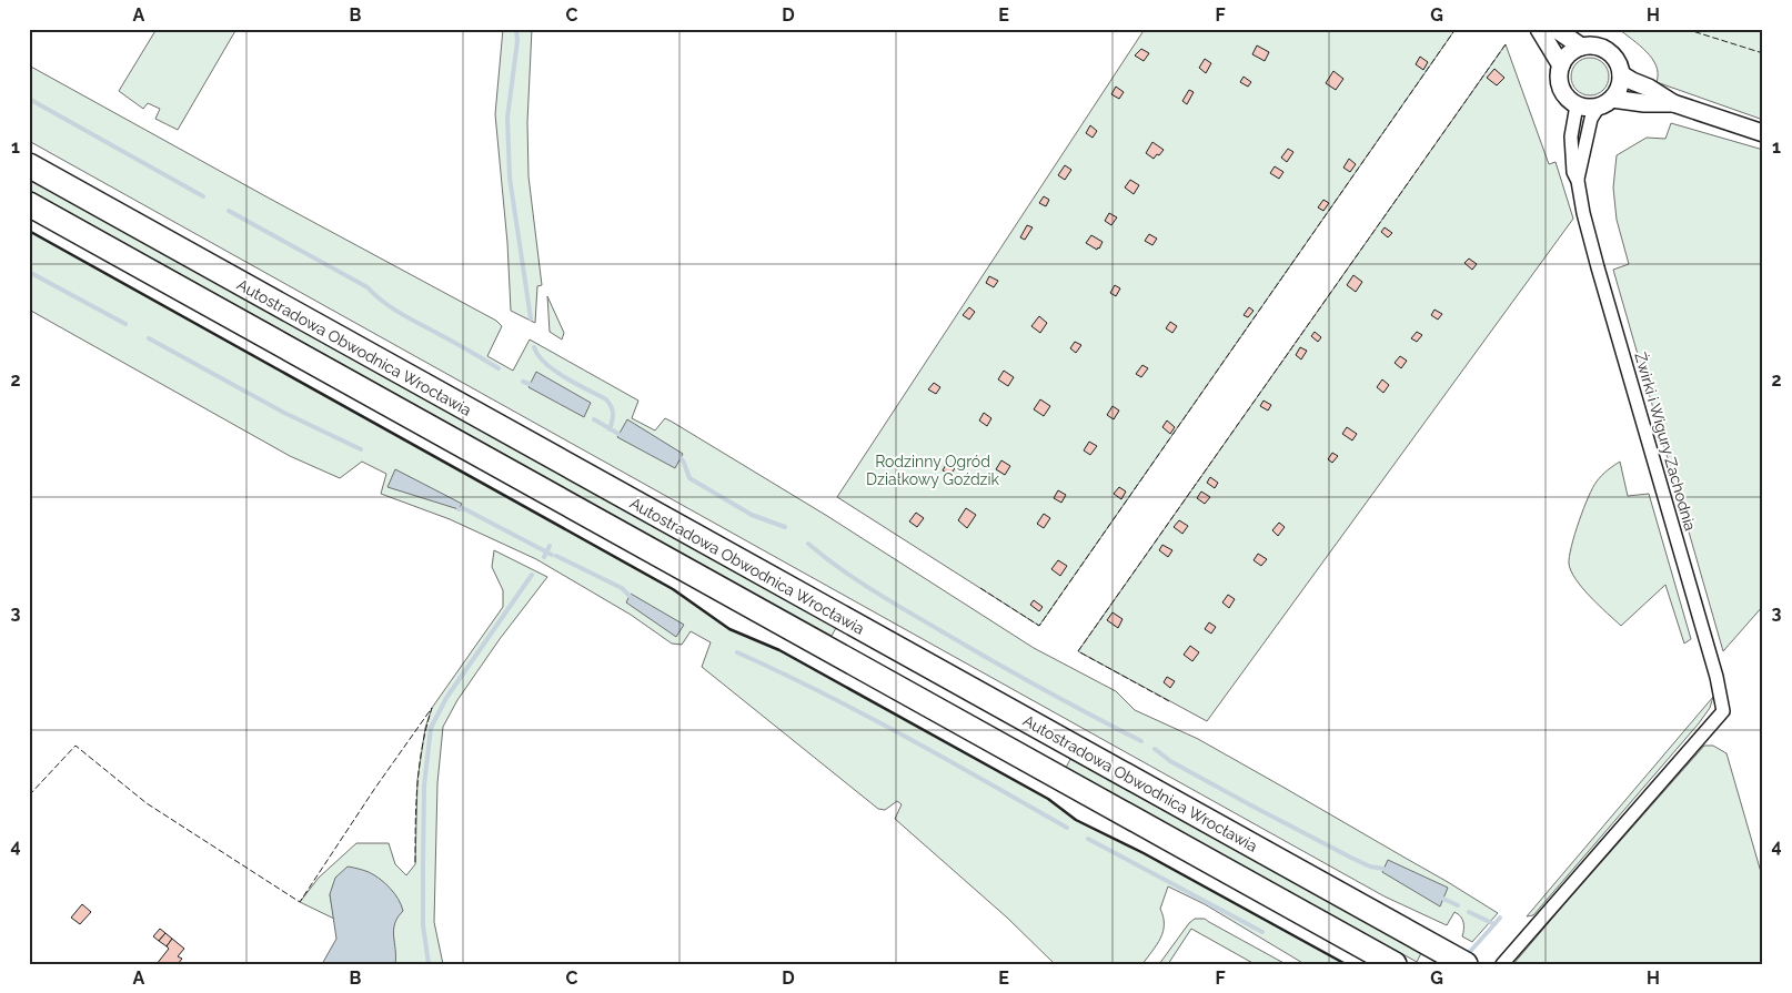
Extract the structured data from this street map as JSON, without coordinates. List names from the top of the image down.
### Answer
{
  "streets": {
    "highway": ["Autostradowa Obwodnica Wrocławia"],
    "street": ["Żwirki i Wigury Zachodnia"]
  },
  "parks": ["Rodzinny Ogród Działkowy Goździk"],
  "grid": {
    "columns": [
      "A",
      "B",
      "C",
      "D",
      "E",
      "F",
      "G",
      "H"
    ],
    "rows": [
      "1",
      "2",
      "3",
      "4"
    ]
  }
}
